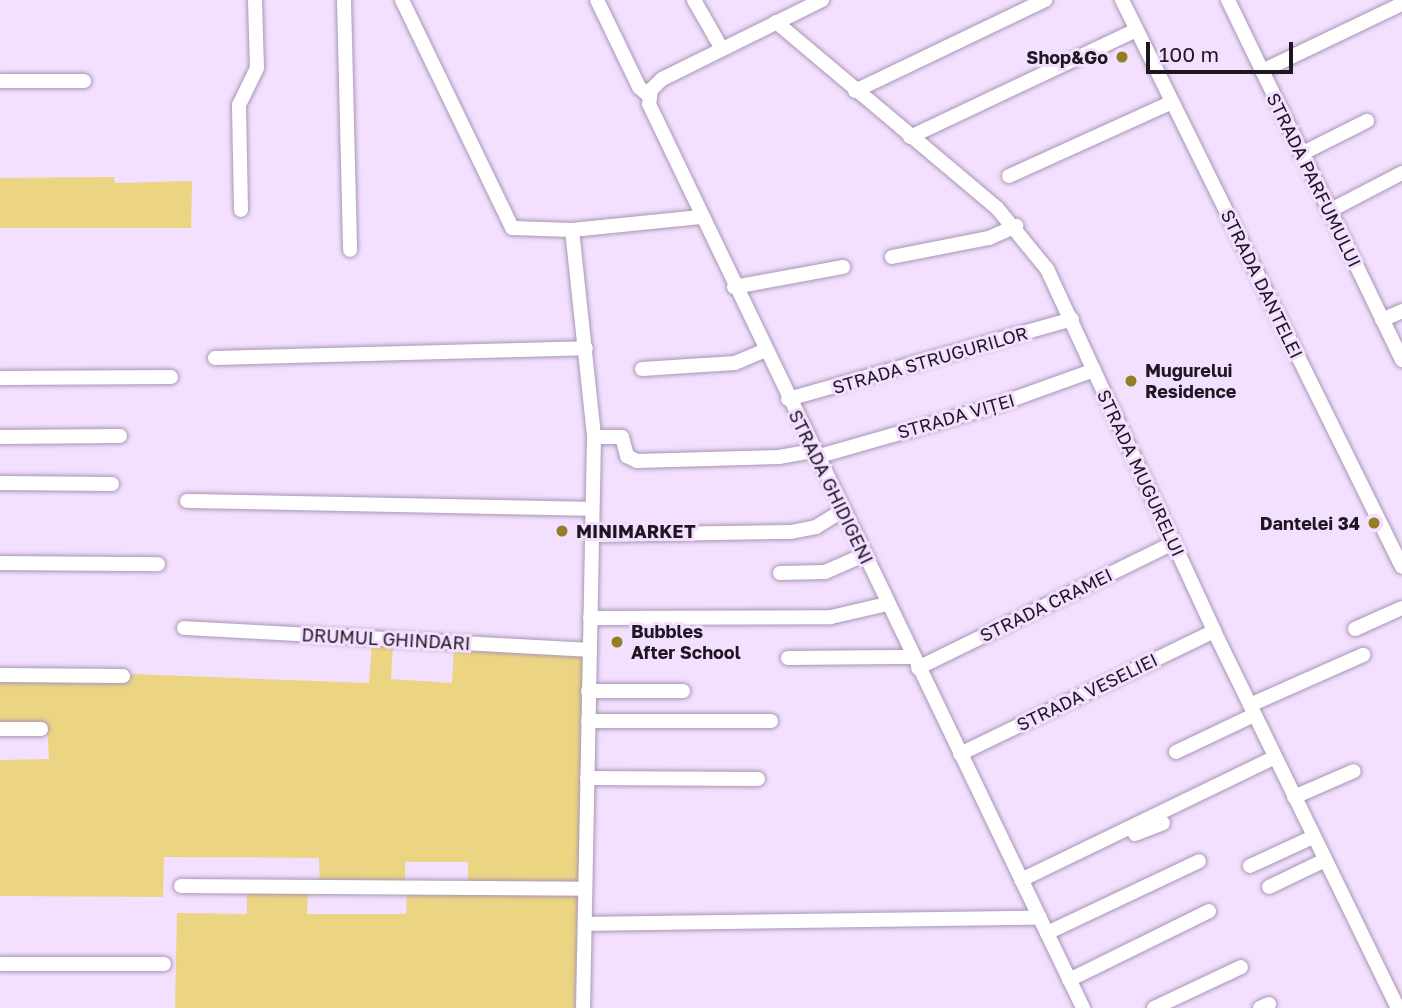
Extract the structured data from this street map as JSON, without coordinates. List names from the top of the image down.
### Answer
{
  "streets": {
    "street": [
      "STRADA PARFUMULUI",
      "STRADA DANTELEI",
      "STRADA STRUGURILOR",
      "STRADA VIȚEI",
      "STRADA MUGURELUI",
      "STRADA GHIDIGENI",
      "STRADA CRAMEI",
      "DRUMUL GHINDARI",
      "STRADA VESELIEI"
    ]
  },
  "crossings": [
    ["STRADA STRUGURILOR", "STRADA MUGURELUI"],
    ["STRADA STRUGURILOR", "STRADA GHIDIGENI"],
    ["STRADA VIȚEI", "STRADA MUGURELUI"],
    ["STRADA VIȚEI", "STRADA GHIDIGENI"],
    ["STRADA MUGURELUI", "STRADA CRAMEI"],
    ["STRADA MUGURELUI", "STRADA VESELIEI"],
    ["STRADA GHIDIGENI", "STRADA CRAMEI"],
    ["STRADA GHIDIGENI", "STRADA VESELIEI"]
  ],
  "places": [
    "Shop&Go",
    "Mugurelui Residence",
    "Dantelei 34",
    "MINIMARKET",
    "Bubbles After School"
  ],
  "scale_bar": "100 m"
}
